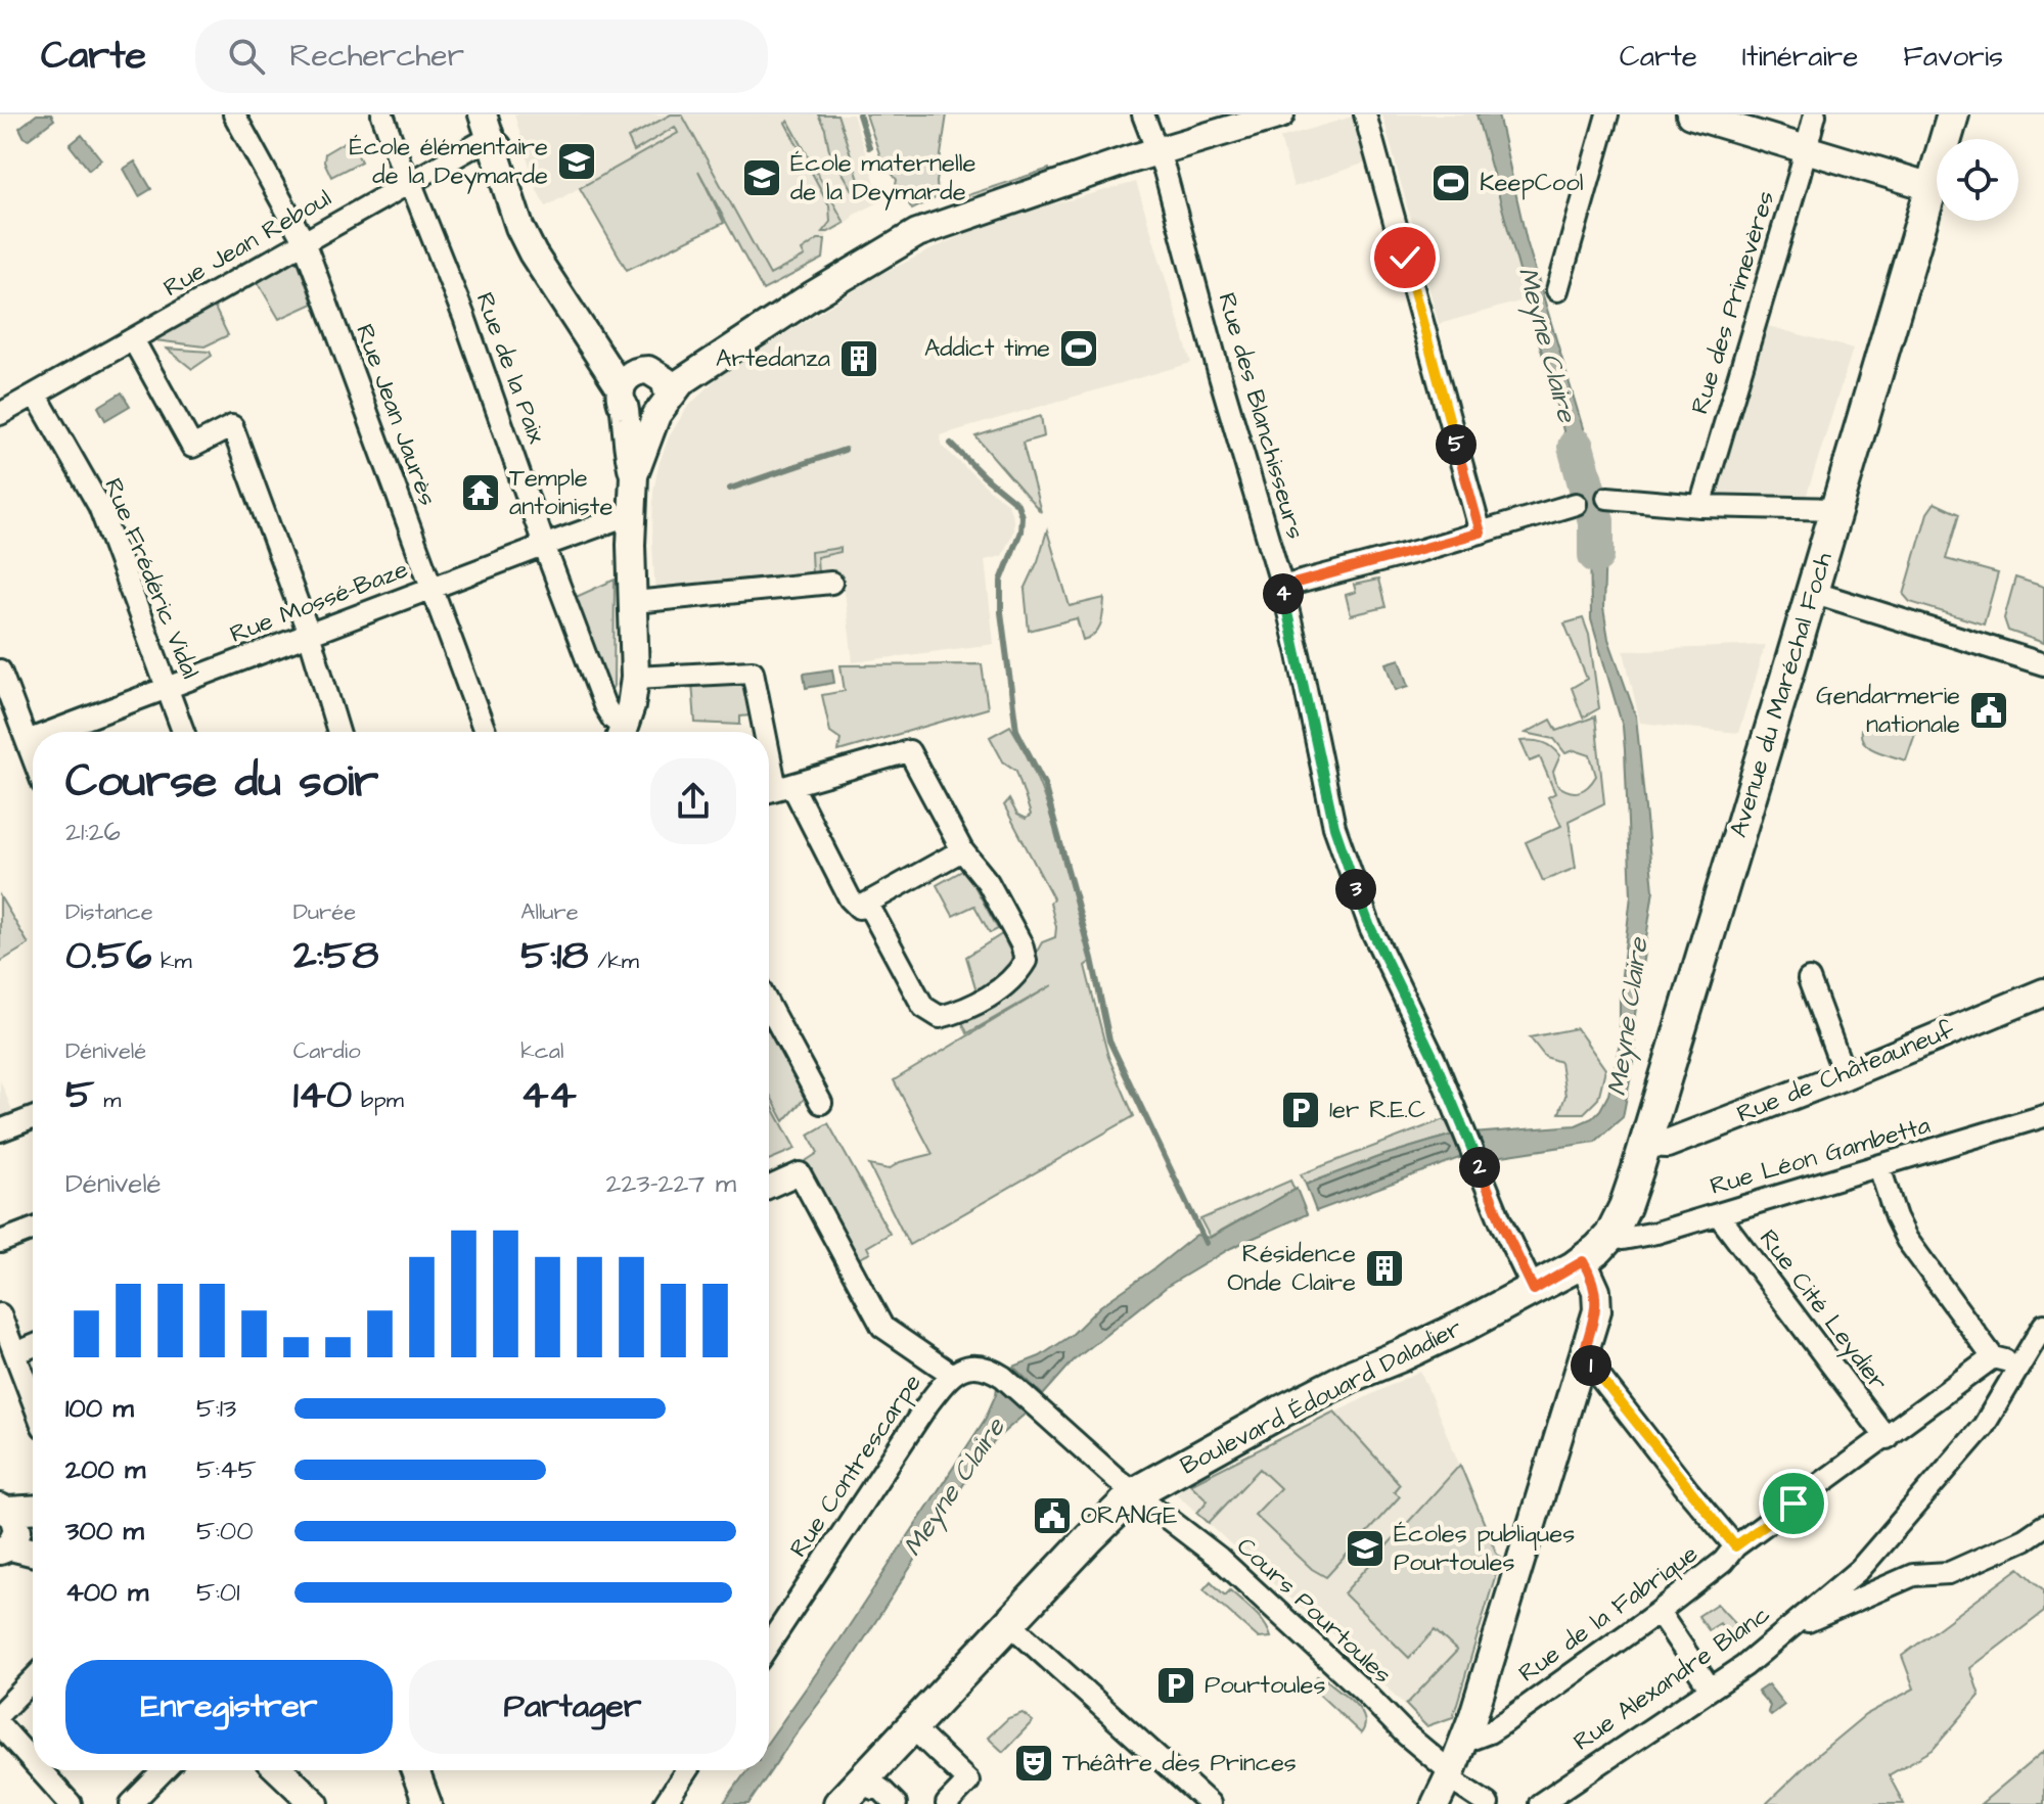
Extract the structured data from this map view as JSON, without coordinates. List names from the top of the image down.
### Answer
{
  "streets": {
    "main road": ["Avenue du Maréchal Foch", "Boulevard Édouard Daladier"],
    "street": [
      "Rue Jean Reboul",
      "Rue des Primevères",
      "Rue de la Paix",
      "Rue Jean Jaurès",
      "Rue des Blanchisseurs",
      "Rue Frédéric Vidal",
      "Rue Mossé-Baze",
      "Rue de Châteauneuf",
      "Rue Léon Gambetta",
      "Rue Cité Leydier",
      "Rue Contrescarpe",
      "Cours Pourtoules",
      "Rue de la Fabrique",
      "Rue Alexandre Blanc"
    ]
  },
  "crossings": [
    ["Rue Jean Reboul", "Rue de la Paix"],
    ["Rue Jean Reboul", "Rue Jean Jaurès"],
    ["Rue Jean Reboul", "Rue Frédéric Vidal"],
    ["Rue de la Paix", "Rue Mossé-Baze"],
    ["Rue Jean Jaurès", "Rue Mossé-Baze"],
    ["Rue des Blanchisseurs", "Boulevard Édouard Daladier"],
    ["Rue Frédéric Vidal", "Rue Mossé-Baze"],
    ["Avenue du Maréchal Foch", "Rue de Châteauneuf"],
    ["Avenue du Maréchal Foch", "Rue Léon Gambetta"],
    ["Avenue du Maréchal Foch", "Boulevard Édouard Daladier"],
    ["Rue Léon Gambetta", "Rue Cité Leydier"],
    ["Boulevard Édouard Daladier", "Rue Contrescarpe"],
    ["Boulevard Édouard Daladier", "Cours Pourtoules"],
    ["Rue Contrescarpe", "Cours Pourtoules"]
  ],
  "water": ["Meyne Claire"],
  "places": {
    "school or university": ["École élémentaire de la Deymarde", "École maternelle de la Deymarde", "Écoles publiques Pourtoules"],
    "sports": ["KeepCool", "Addict time"],
    "building": ["Artedanza", "Résidence Onde Claire"],
    "temple": ["Temple antoiniste"],
    "public building": ["Gendarmerie nationale", "ORANGE"],
    "parking": ["1er R.E.C", "Pourtoules"],
    "theatre": ["Théâtre des Princes"]
  },
  "page": {
    "header": "Carte",
    "search": "Rechercher",
    "nav": ["Carte", "Itinéraire", "Favoris"],
    "pins": [
      "5",
      "4",
      "3",
      "2",
      "1"
    ],
    "heading": ["Course du soir", "21:26"],
    "stats": [
      ["Distance", "0.56 km"],
      ["Durée", "2:58"],
      ["Allure", "5:18 /km"],
      ["Dénivelé", "5 m"],
      ["Cardio", "140 bpm"],
      ["kcal", "44"]
    ],
    "chart": ["Dénivelé", "223–227 m"],
    "list": [
      {
        "name": "100 m",
        "note": "5:13"
      },
      {
        "name": "200 m",
        "note": "5:45"
      },
      {
        "name": "300 m",
        "note": "5:00"
      },
      {
        "name": "400 m",
        "note": "5:01"
      }
    ],
    "buttons": ["Enregistrer", "Partager"]
  }
}
